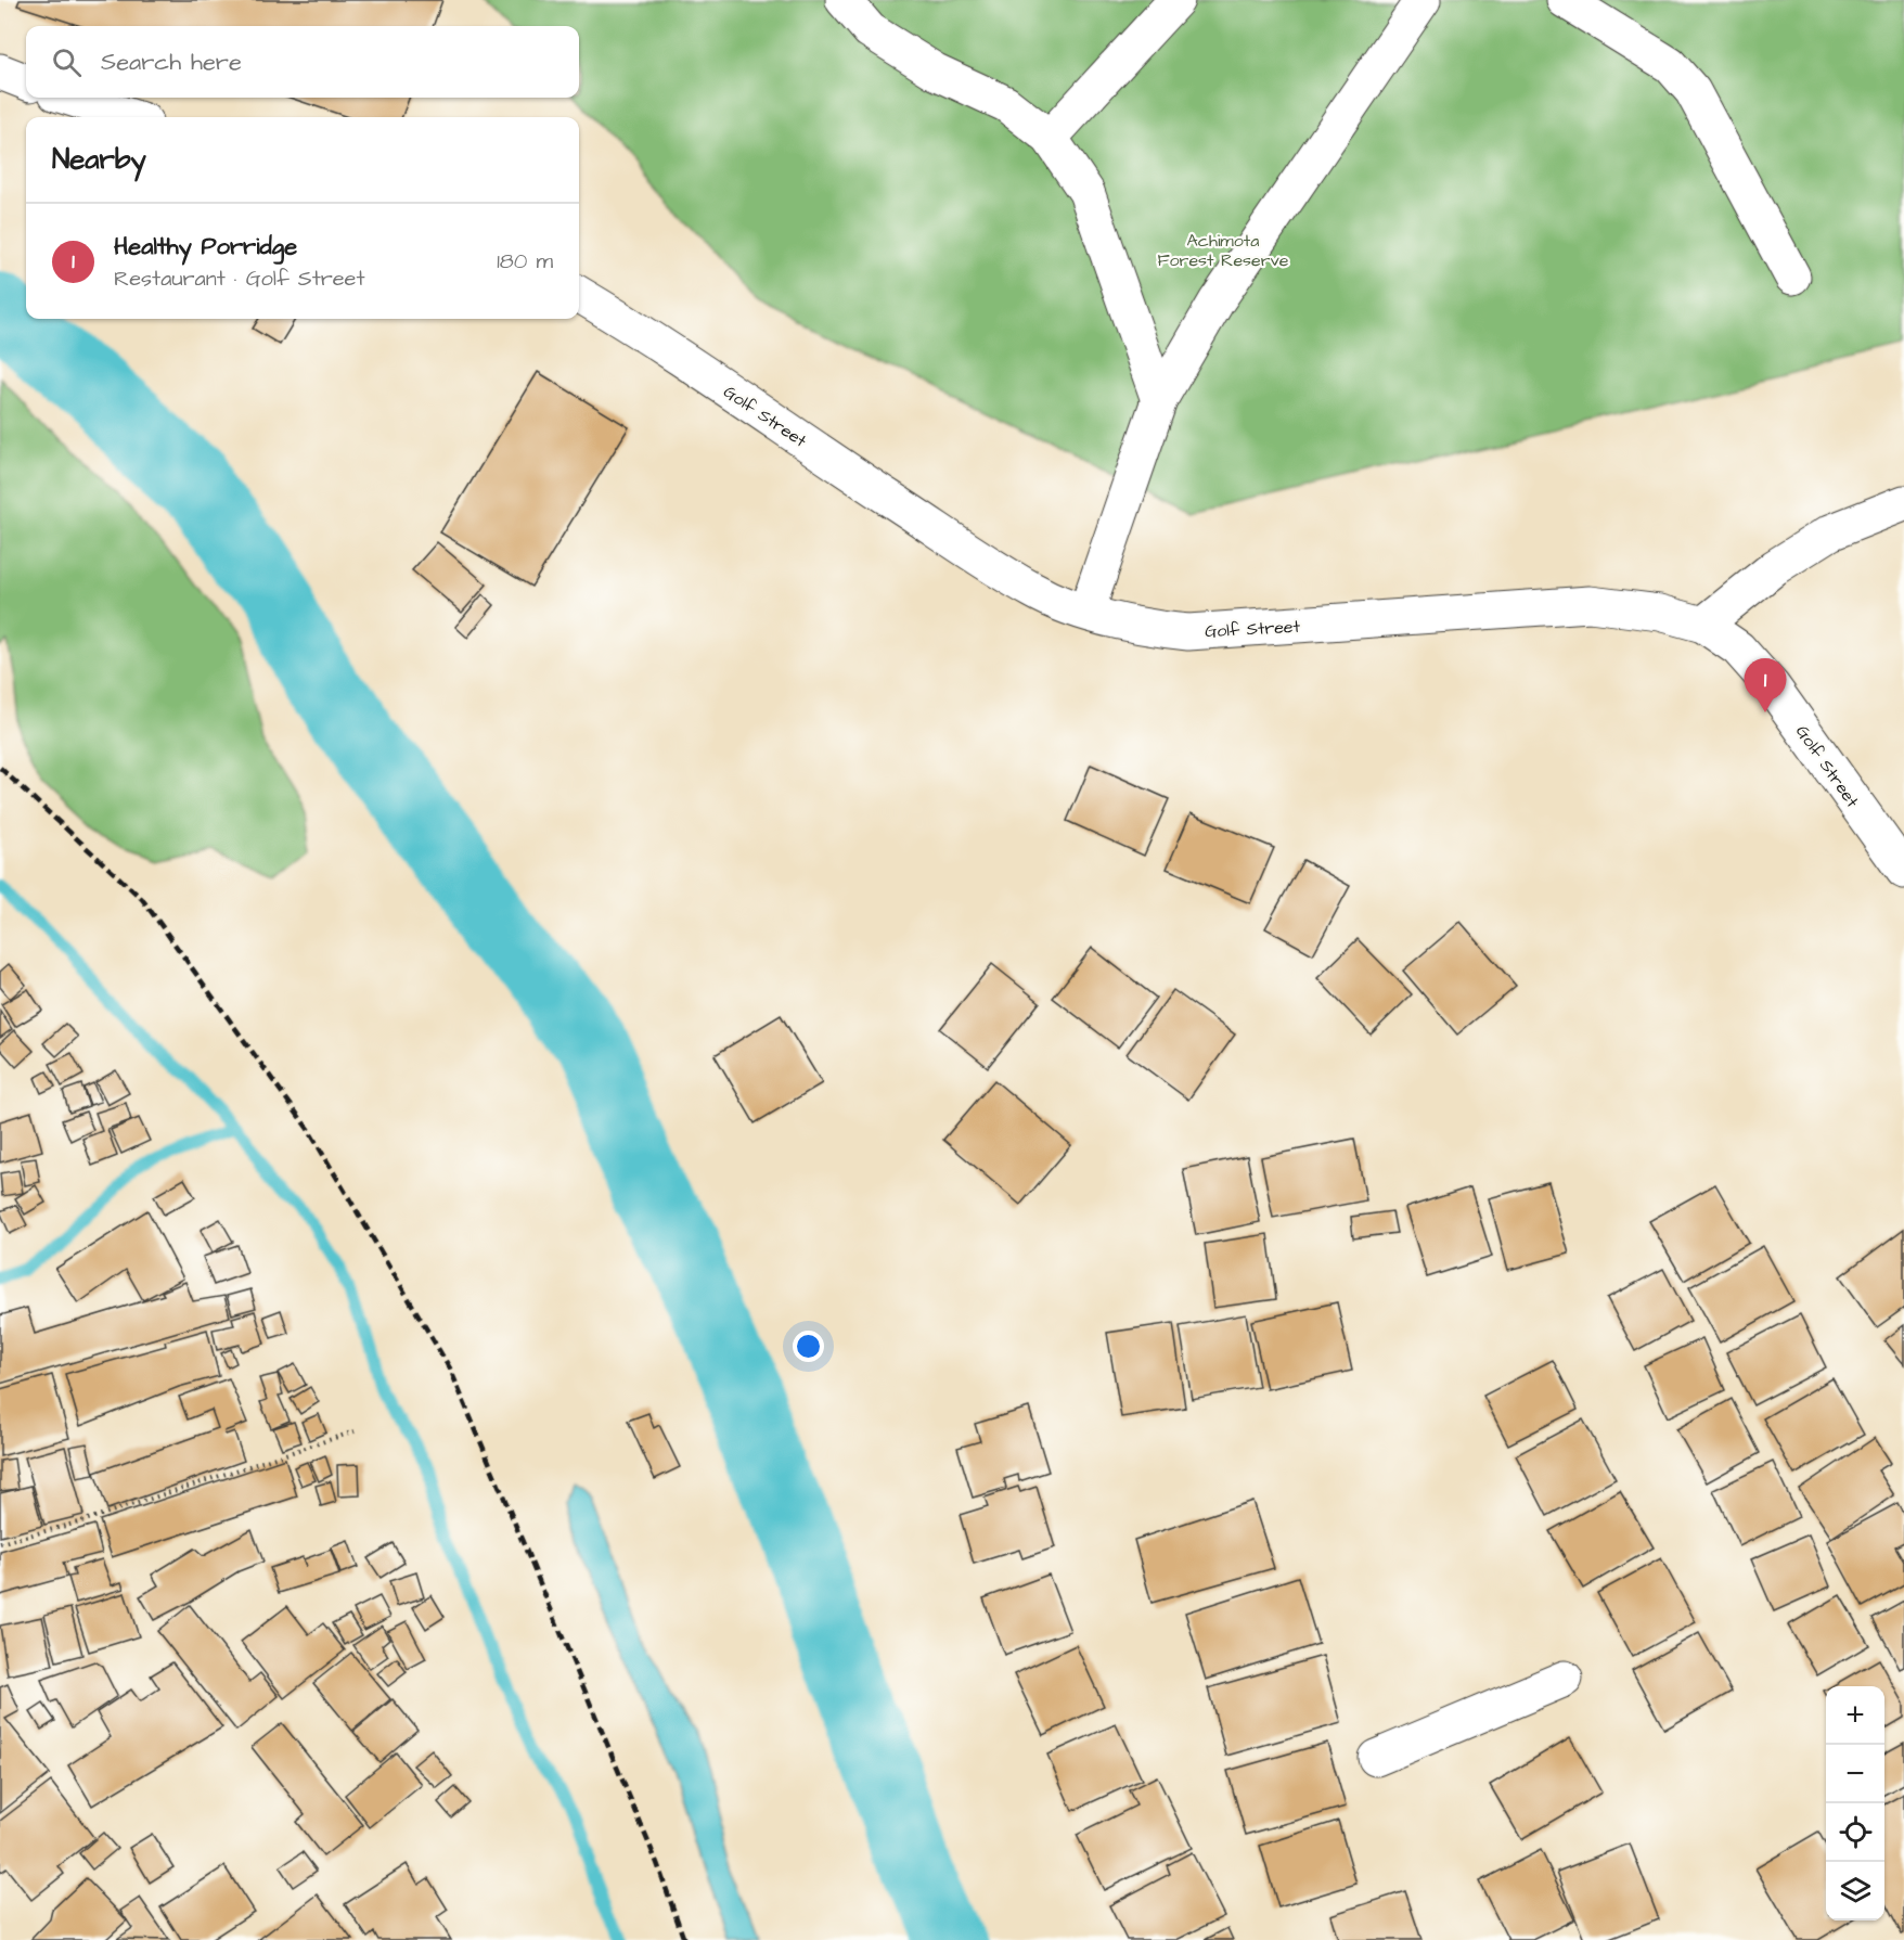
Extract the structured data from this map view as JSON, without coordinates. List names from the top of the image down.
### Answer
{
  "streets": {
    "street": ["Golf Street"]
  },
  "parks": ["Achimota Forest Reserve"],
  "page": {
    "search": "Search here",
    "heading": "Nearby",
    "list": [
      {
        "mark": "1",
        "name": "Healthy Porridge",
        "note": "Restaurant · Golf Street",
        "value": "180 m"
      }
    ],
    "pins": "1",
    "map_buttons": ["+", "−"]
  }
}
